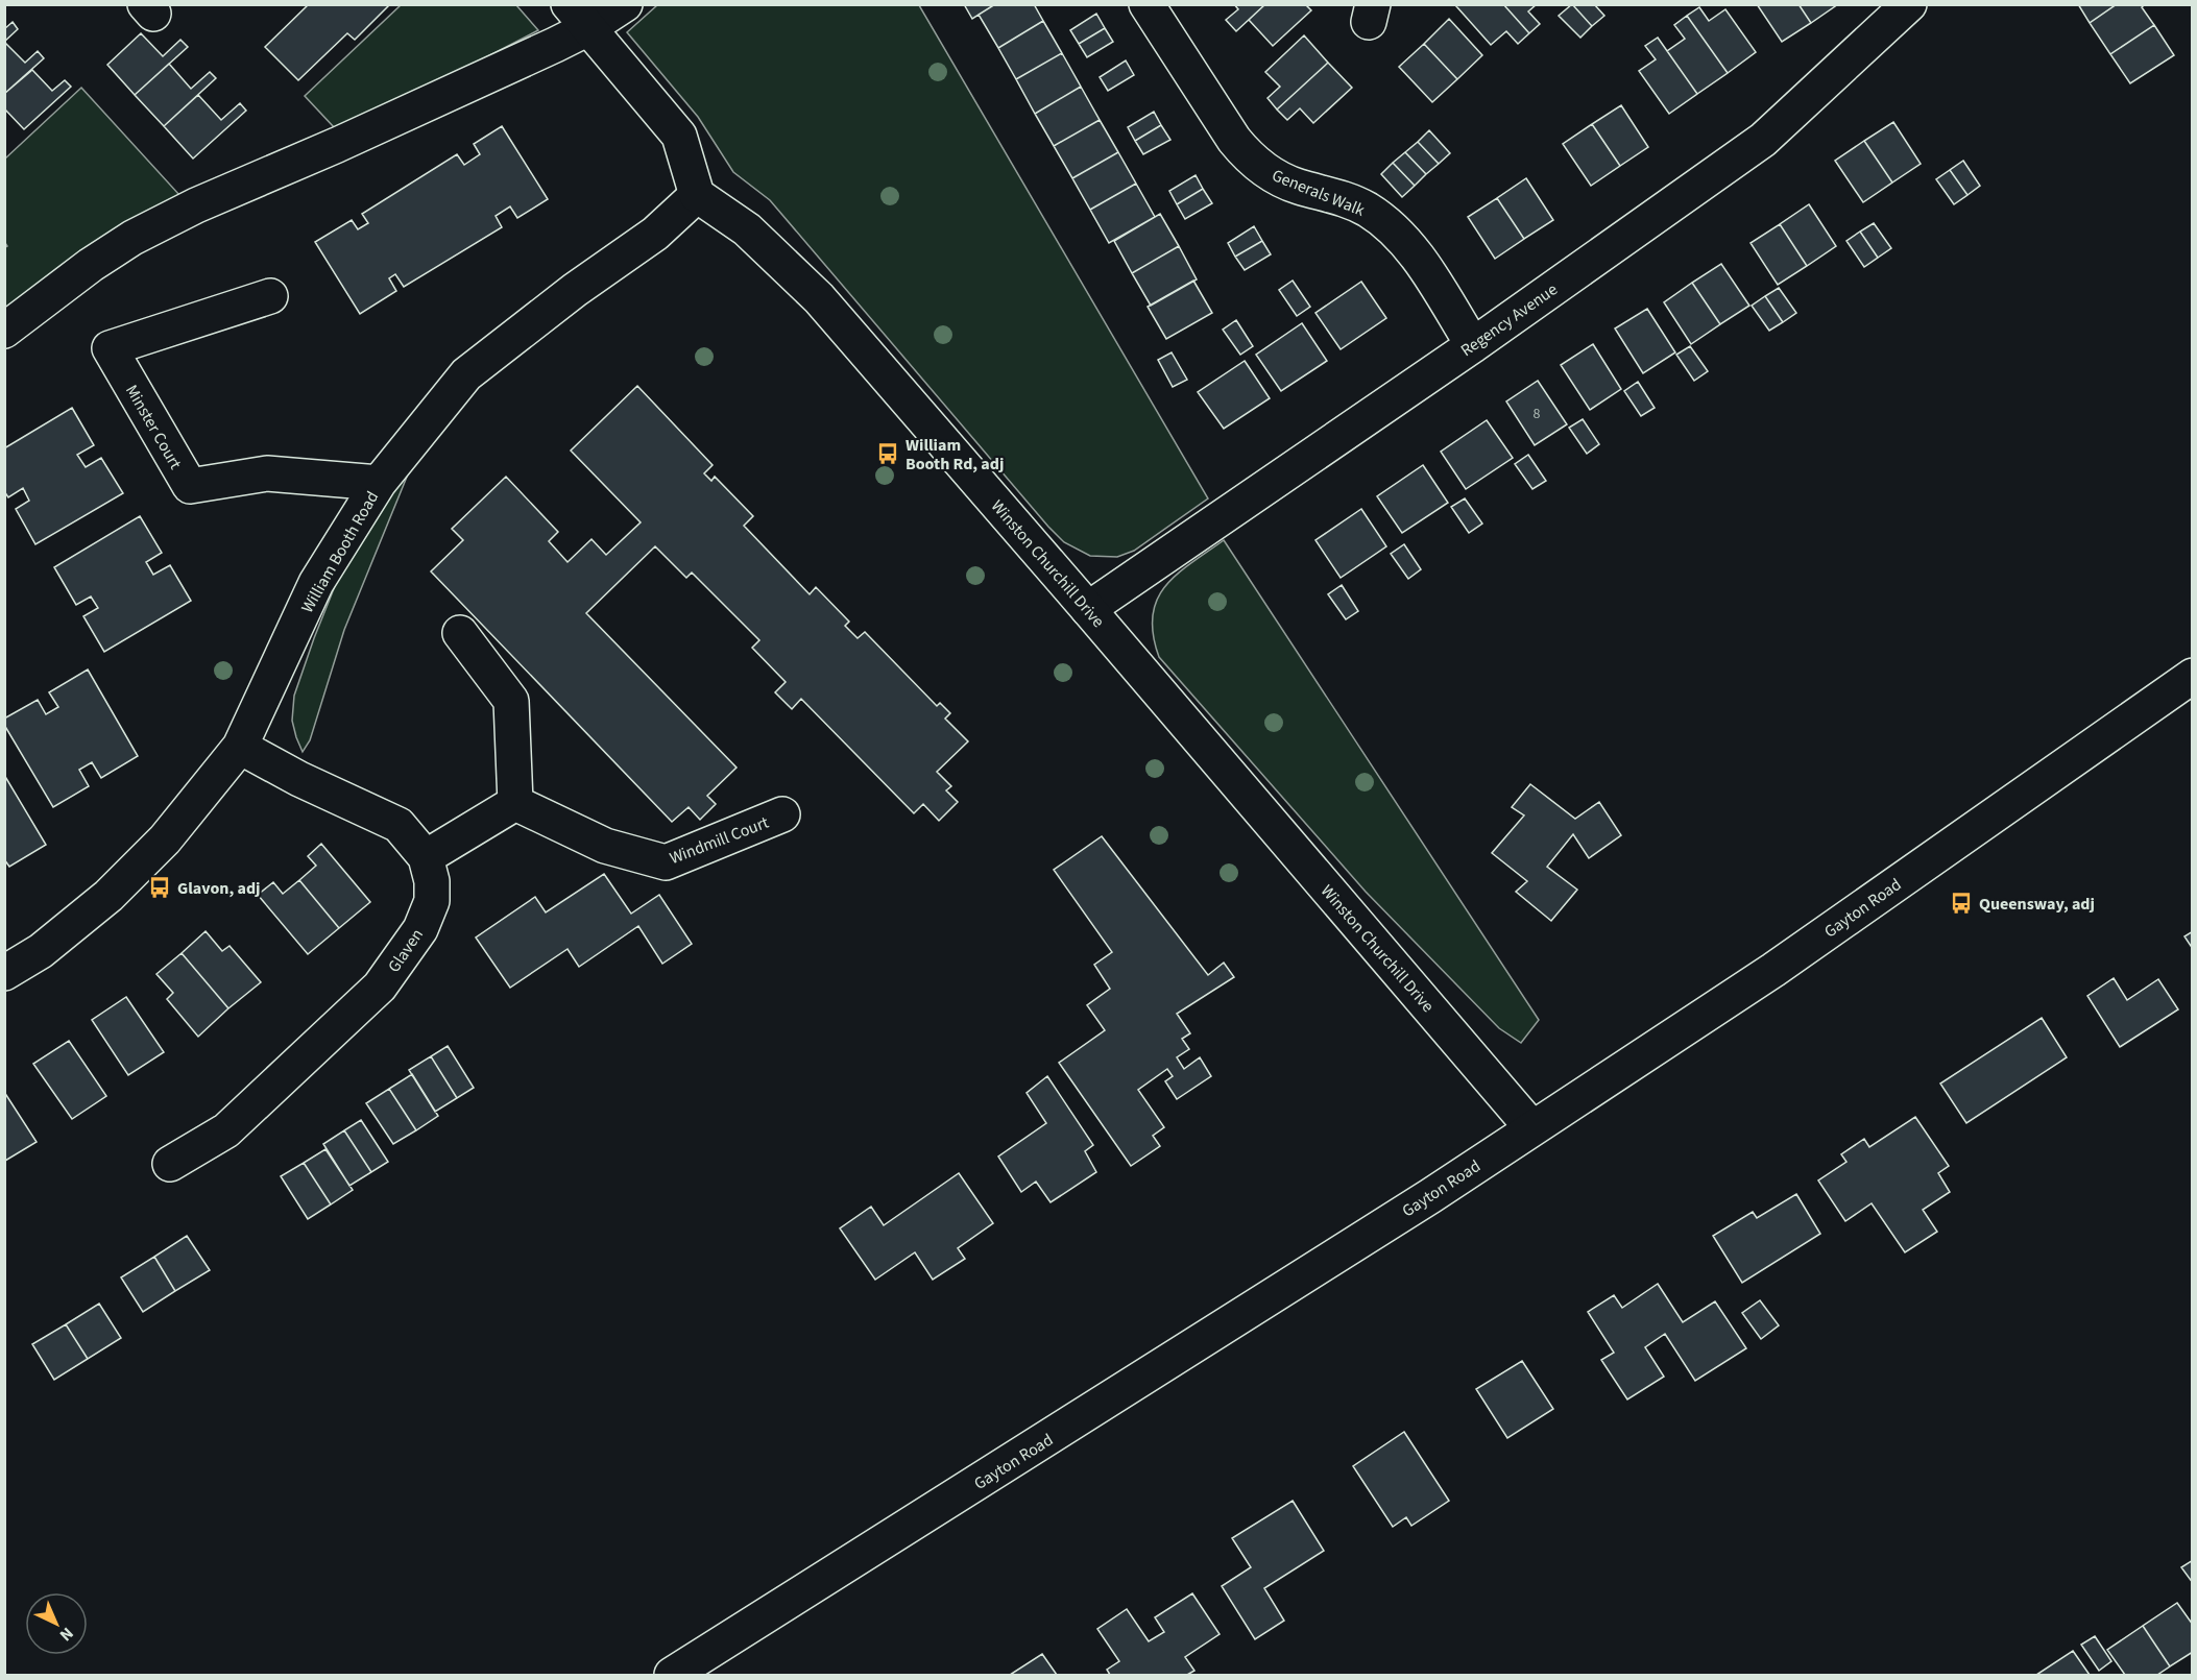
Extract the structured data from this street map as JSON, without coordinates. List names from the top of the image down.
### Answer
{
  "streets": {
    "street": [
      "Generals Walk",
      "Regency Avenue",
      "Minster Court",
      "William Booth Road",
      "Winston Churchill Drive",
      "Windmill Court",
      "Gayton Road",
      "Glaven"
    ]
  },
  "crossings": [
    ["Generals Walk", "Regency Avenue"],
    ["Regency Avenue", "Winston Churchill Drive"],
    ["Minster Court", "William Booth Road"],
    ["William Booth Road", "Winston Churchill Drive"],
    ["William Booth Road", "Glaven"],
    ["Winston Churchill Drive", "Gayton Road"]
  ],
  "places": {
    "bus stop": ["William Booth Rd, adj", "Glavon, adj", "Queensway, adj"]
  },
  "house_numbers": ["8"],
  "north": "bottom right"
}
